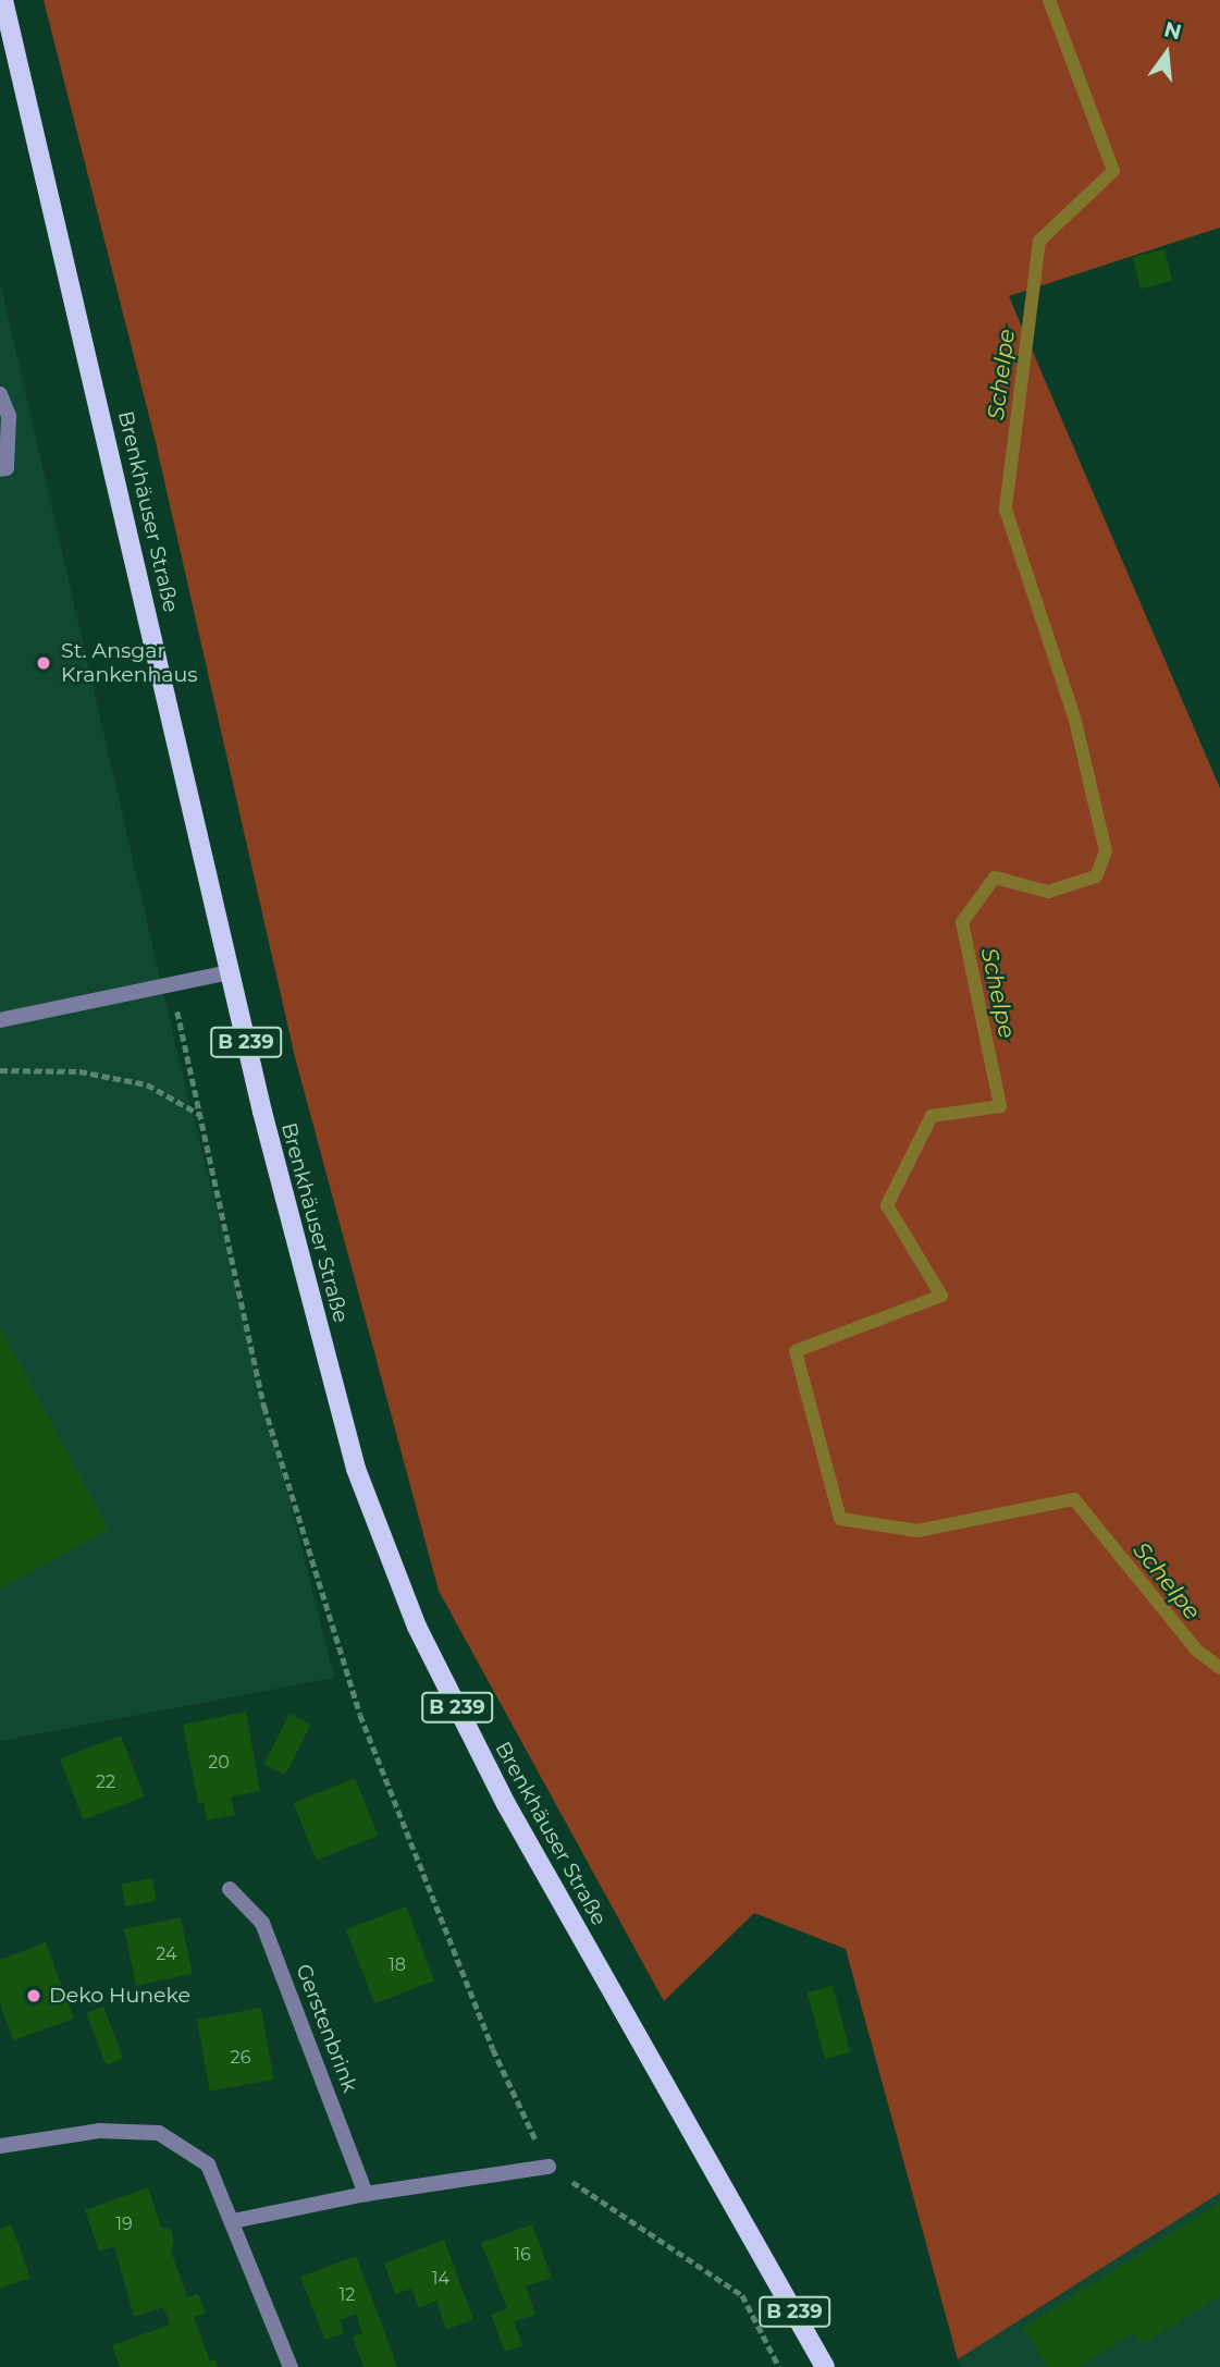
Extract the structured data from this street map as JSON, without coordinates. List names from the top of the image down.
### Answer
{
  "streets": {
    "main road": ["Brenkhäuser Straße", "B 239"],
    "street": ["Gerstenbrink"]
  },
  "water": ["Schelpe"],
  "places": ["St. Ansgar Krankenhaus", "Deko Huneke"],
  "house_numbers": [
    "20",
    "22",
    "24",
    "18",
    "26",
    "19",
    "16",
    "14",
    "12"
  ],
  "north": "top"
}
